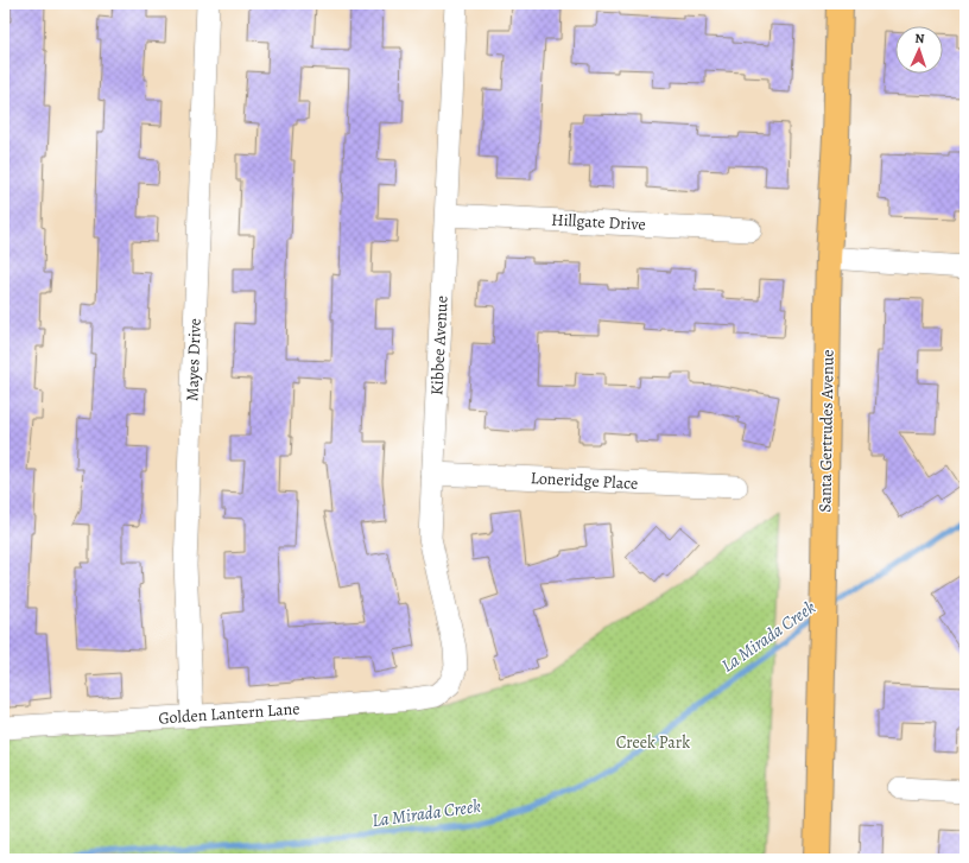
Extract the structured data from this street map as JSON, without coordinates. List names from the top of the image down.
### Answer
{
  "streets": {
    "main road": ["Santa Gertrudes Avenue"],
    "street": [
      "Hillgate Drive",
      "Kibbee Avenue",
      "Mayes Drive",
      "Loneridge Place",
      "Golden Lantern Lane"
    ]
  },
  "crossings": [
    ["Hillgate Drive", "Kibbee Avenue"],
    ["Kibbee Avenue", "Loneridge Place"],
    ["Kibbee Avenue", "Golden Lantern Lane"],
    ["Mayes Drive", "Golden Lantern Lane"]
  ],
  "water": ["La Mirada Creek"],
  "parks": ["Creek Park"],
  "north": "top"
}
